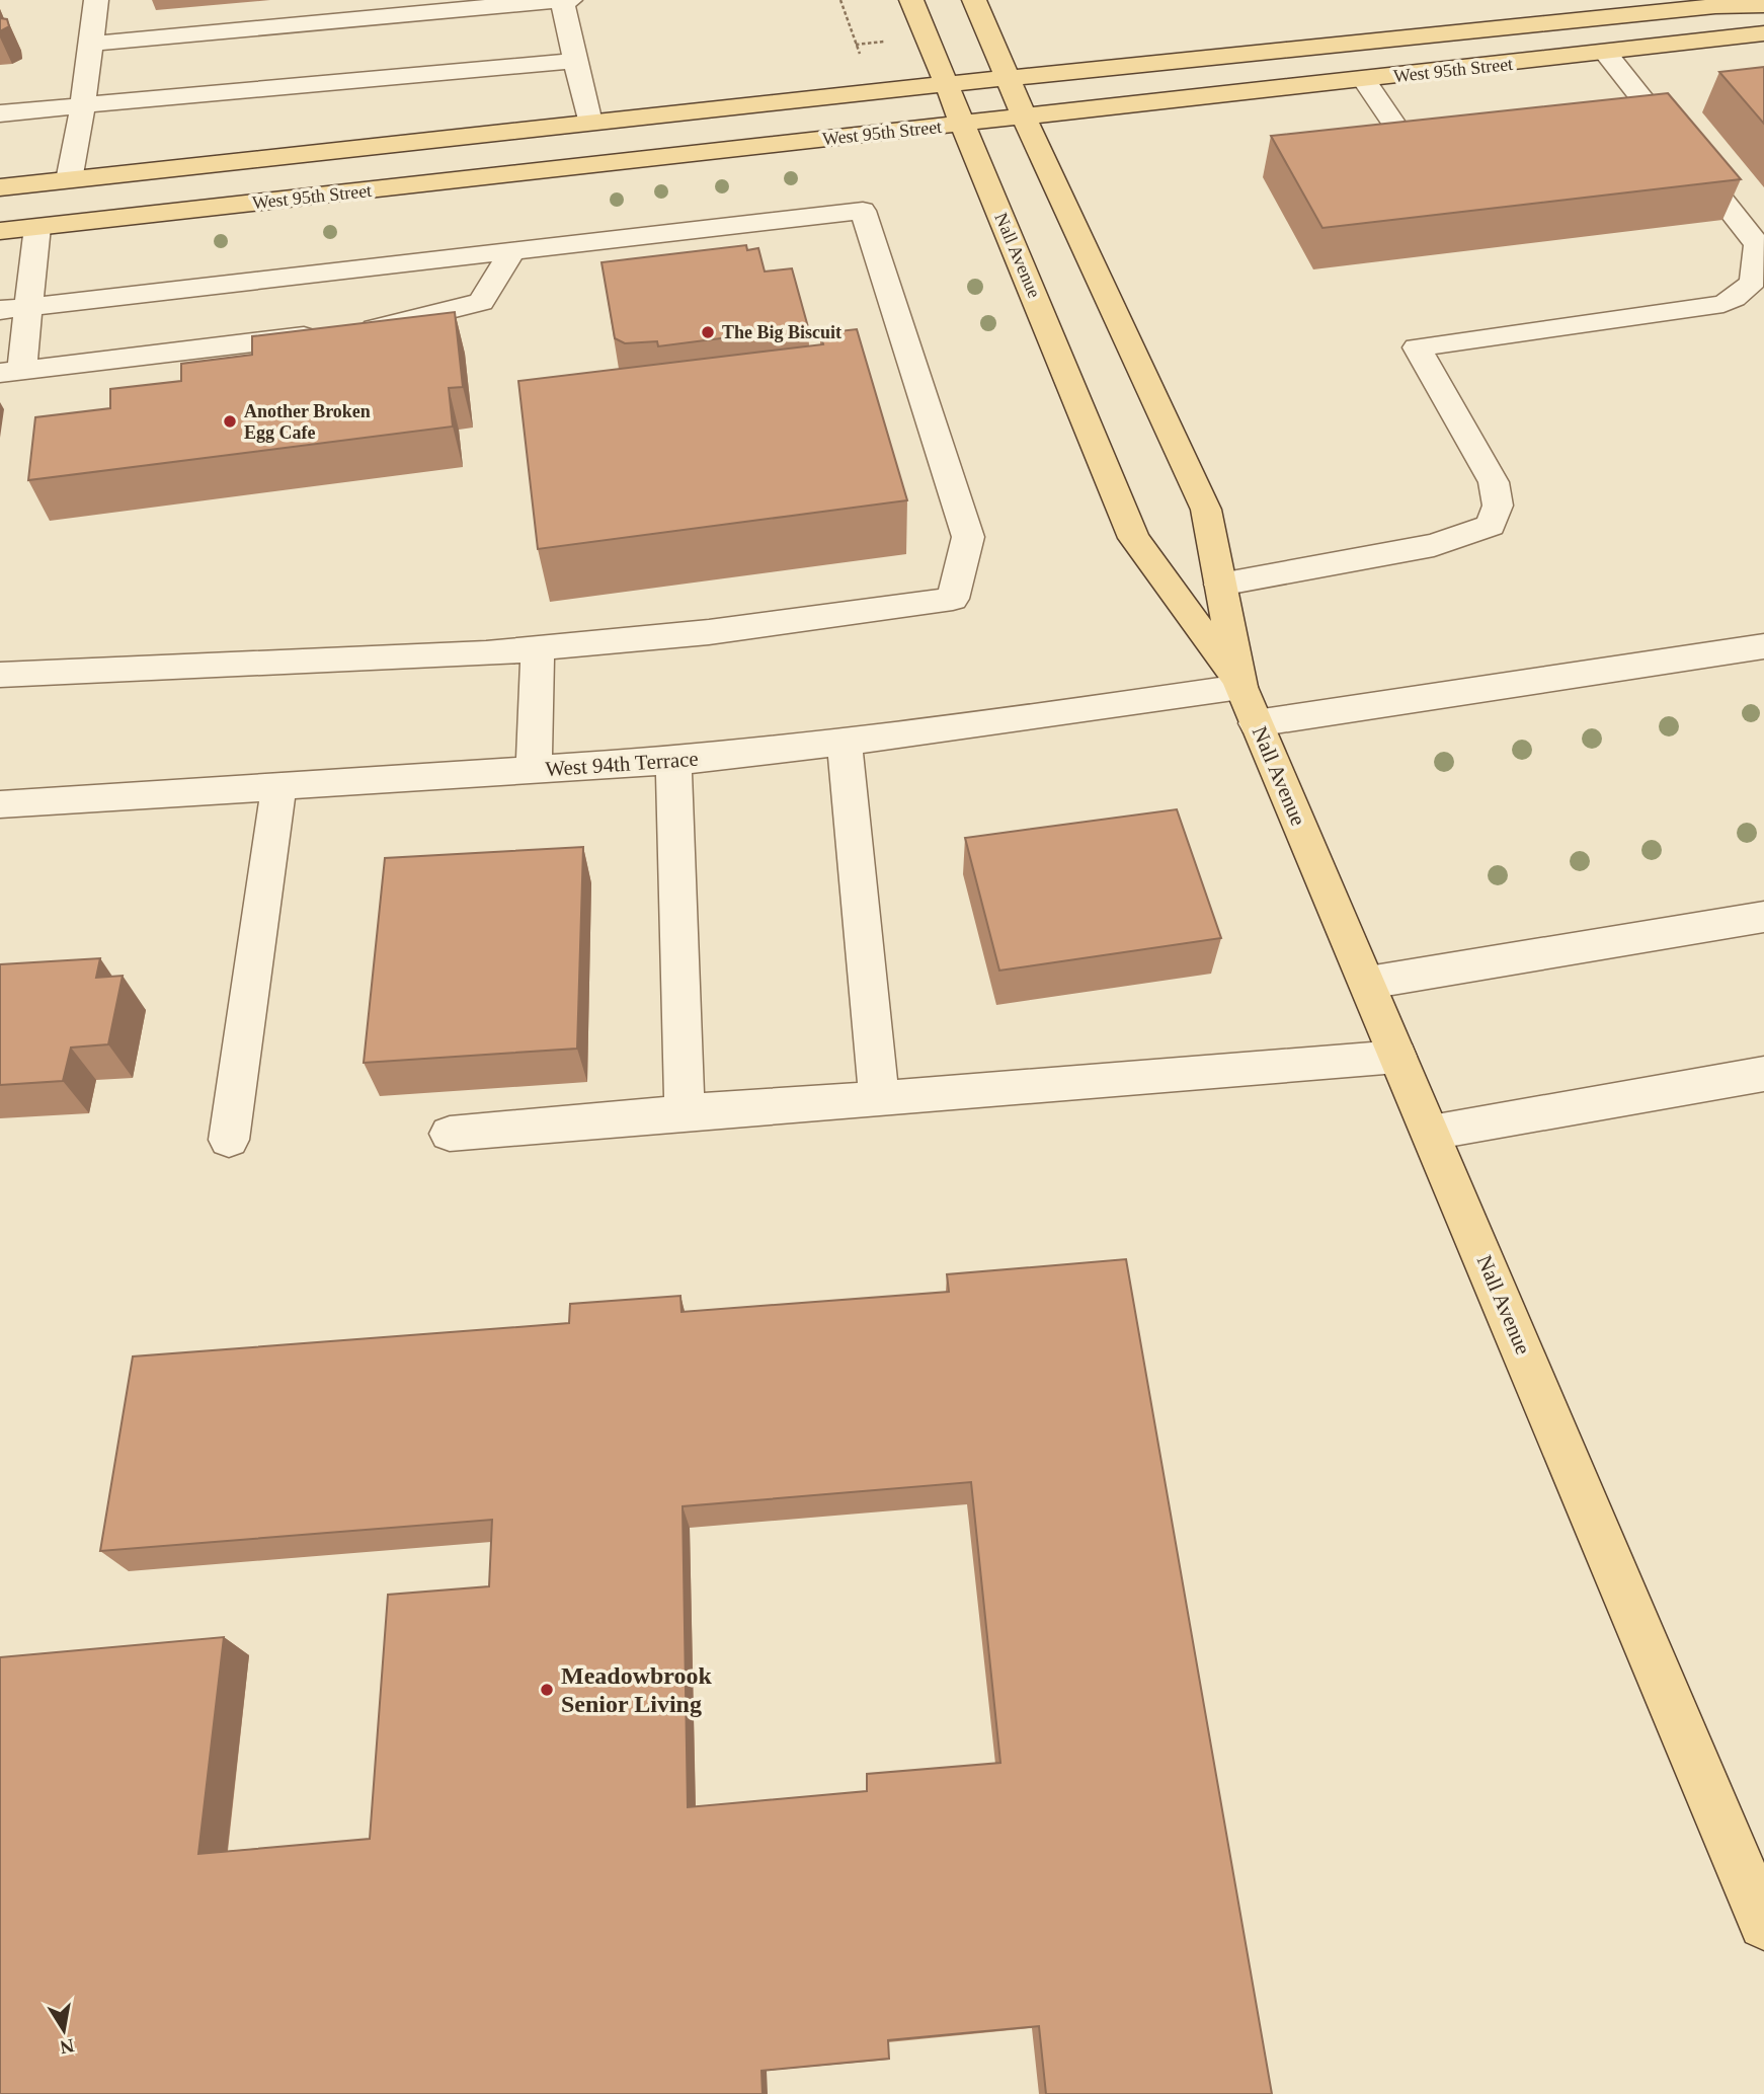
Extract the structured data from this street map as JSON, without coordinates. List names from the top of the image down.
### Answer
{
  "streets": {
    "main road": ["West 95th Street", "Nall Avenue"],
    "street": ["West 94th Terrace"]
  },
  "crossings": [
    ["West 95th Street", "Nall Avenue"],
    ["Nall Avenue", "West 94th Terrace"]
  ],
  "places": ["The Big Biscuit", "Another Broken Egg Cafe", "Meadowbrook Senior Living"],
  "north": "bottom"
}
